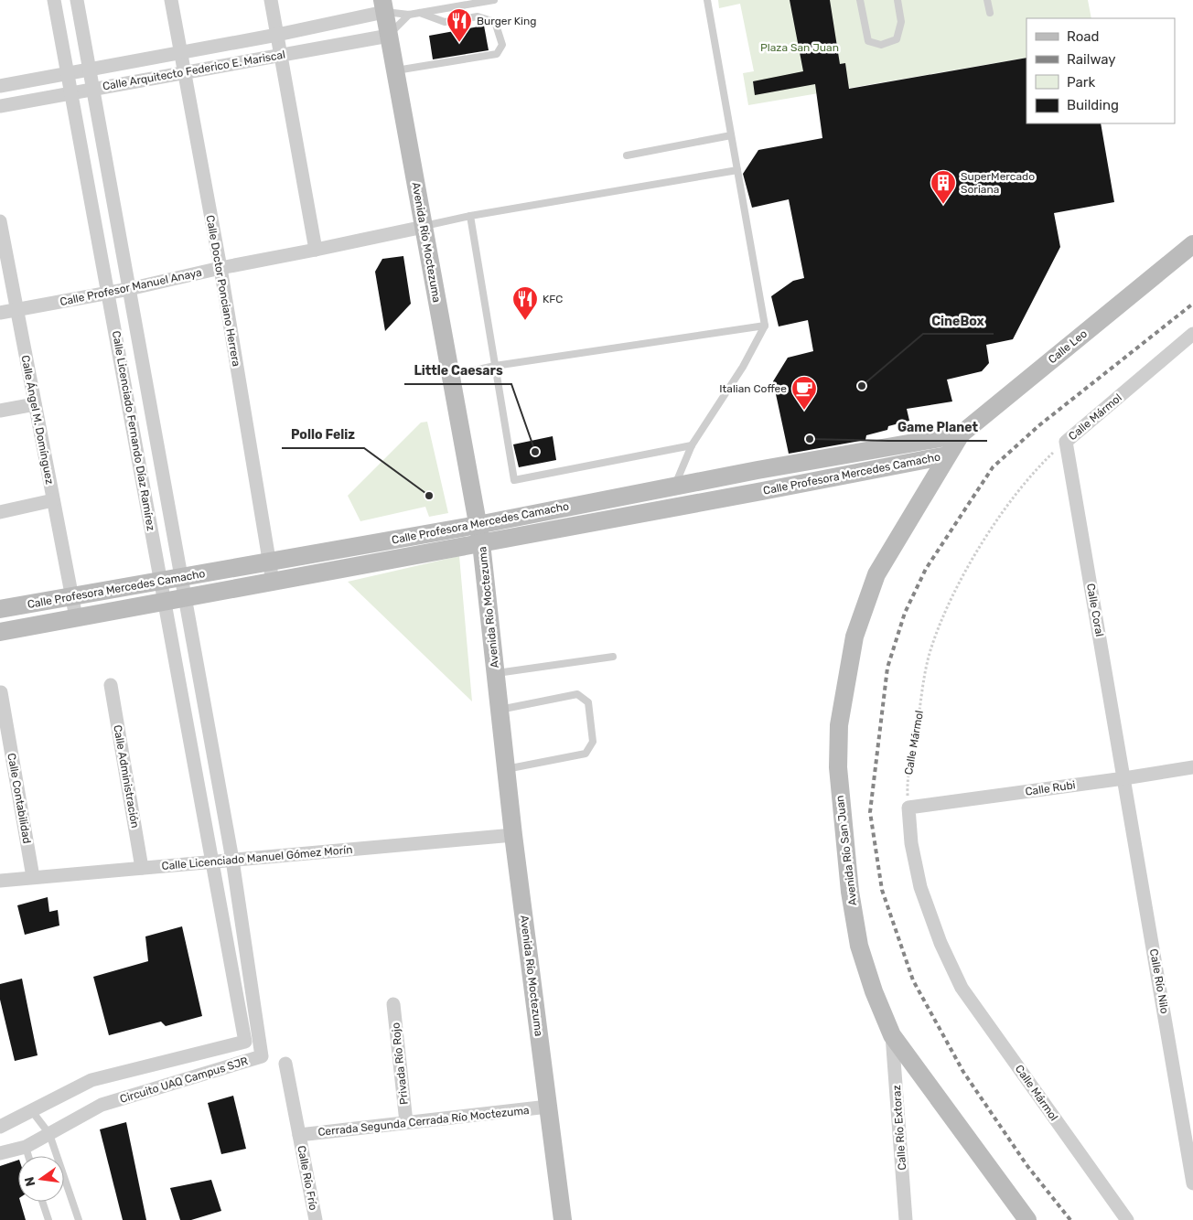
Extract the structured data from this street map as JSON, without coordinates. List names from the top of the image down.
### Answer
{
  "streets": {
    "street": [
      "Calle Arquitecto Federico E. Mariscal",
      "Avenida Río Moctezuma",
      "Calle Profesor Manuel Anaya",
      "Calle Doctor Ponciano Herrera",
      "Calle Leo",
      "Calle Mármol",
      "Calle Ángel M. Domínguez",
      "Calle Licenciado Fernando Díaz Ramírez",
      "Calle Profesora Mercedes Camacho",
      "Calle Coral",
      "Calle Administración",
      "Calle Rubi",
      "Calle Contabilidad",
      "Avenida Río San Juan",
      "Calle Licenciado Manuel Gómez Morín",
      "Calle Río Nilo",
      "Privada Río Rojo",
      "Circuito UAQ Campus SJR",
      "Cerrada Segunda Cerrada Río Moctezuma",
      "Calle Río Extoraz",
      "Calle Río Frío"
    ]
  },
  "crossings": [
    ["Calle Arquitecto Federico E. Mariscal", "Avenida Río Moctezuma"],
    ["Calle Arquitecto Federico E. Mariscal", "Calle Doctor Ponciano Herrera"],
    ["Calle Arquitecto Federico E. Mariscal", "Calle Licenciado Fernando Díaz Ramírez"],
    ["Avenida Río Moctezuma", "Calle Profesor Manuel Anaya"],
    ["Avenida Río Moctezuma", "Calle Profesora Mercedes Camacho"],
    ["Avenida Río Moctezuma", "Calle Licenciado Manuel Gómez Morín"],
    ["Avenida Río Moctezuma", "Cerrada Segunda Cerrada Río Moctezuma"],
    ["Calle Profesor Manuel Anaya", "Calle Doctor Ponciano Herrera"],
    ["Calle Profesor Manuel Anaya", "Calle Ángel M. Domínguez"],
    ["Calle Profesor Manuel Anaya", "Calle Licenciado Fernando Díaz Ramírez"],
    ["Calle Doctor Ponciano Herrera", "Calle Profesora Mercedes Camacho"],
    ["Calle Leo", "Calle Profesora Mercedes Camacho"],
    ["Calle Leo", "Avenida Río San Juan"],
    ["Calle Mármol", "Calle Coral"],
    ["Calle Mármol", "Calle Rubi"],
    ["Calle Ángel M. Domínguez", "Calle Profesora Mercedes Camacho"],
    ["Calle Licenciado Fernando Díaz Ramírez", "Calle Profesora Mercedes Camacho"],
    ["Calle Licenciado Fernando Díaz Ramírez", "Calle Licenciado Manuel Gómez Morín"],
    ["Calle Licenciado Fernando Díaz Ramírez", "Circuito UAQ Campus SJR"],
    ["Calle Profesora Mercedes Camacho", "Avenida Río San Juan"],
    ["Calle Coral", "Calle Rubi"],
    ["Calle Coral", "Calle Río Nilo"],
    ["Calle Administración", "Calle Licenciado Manuel Gómez Morín"],
    ["Calle Rubi", "Calle Río Nilo"],
    ["Calle Contabilidad", "Calle Licenciado Manuel Gómez Morín"],
    ["Avenida Río San Juan", "Calle Río Extoraz"],
    ["Calle Licenciado Manuel Gómez Morín", "Circuito UAQ Campus SJR"],
    ["Privada Río Rojo", "Cerrada Segunda Cerrada Río Moctezuma"],
    ["Cerrada Segunda Cerrada Río Moctezuma", "Calle Río Frío"]
  ],
  "parks": ["Plaza San Juan"],
  "places": {
    "restaurant": ["Burger King", "KFC"],
    "building": ["SuperMercado Soriana"],
    "other": [
      "CineBox",
      "Game Planet",
      "Little Caesars",
      "Pollo Feliz"
    ],
    "cafe": ["Italian Coffee"]
  },
  "legend": [
    "Road",
    "Railway",
    "Park",
    "Building"
  ],
  "north": "left"
}
